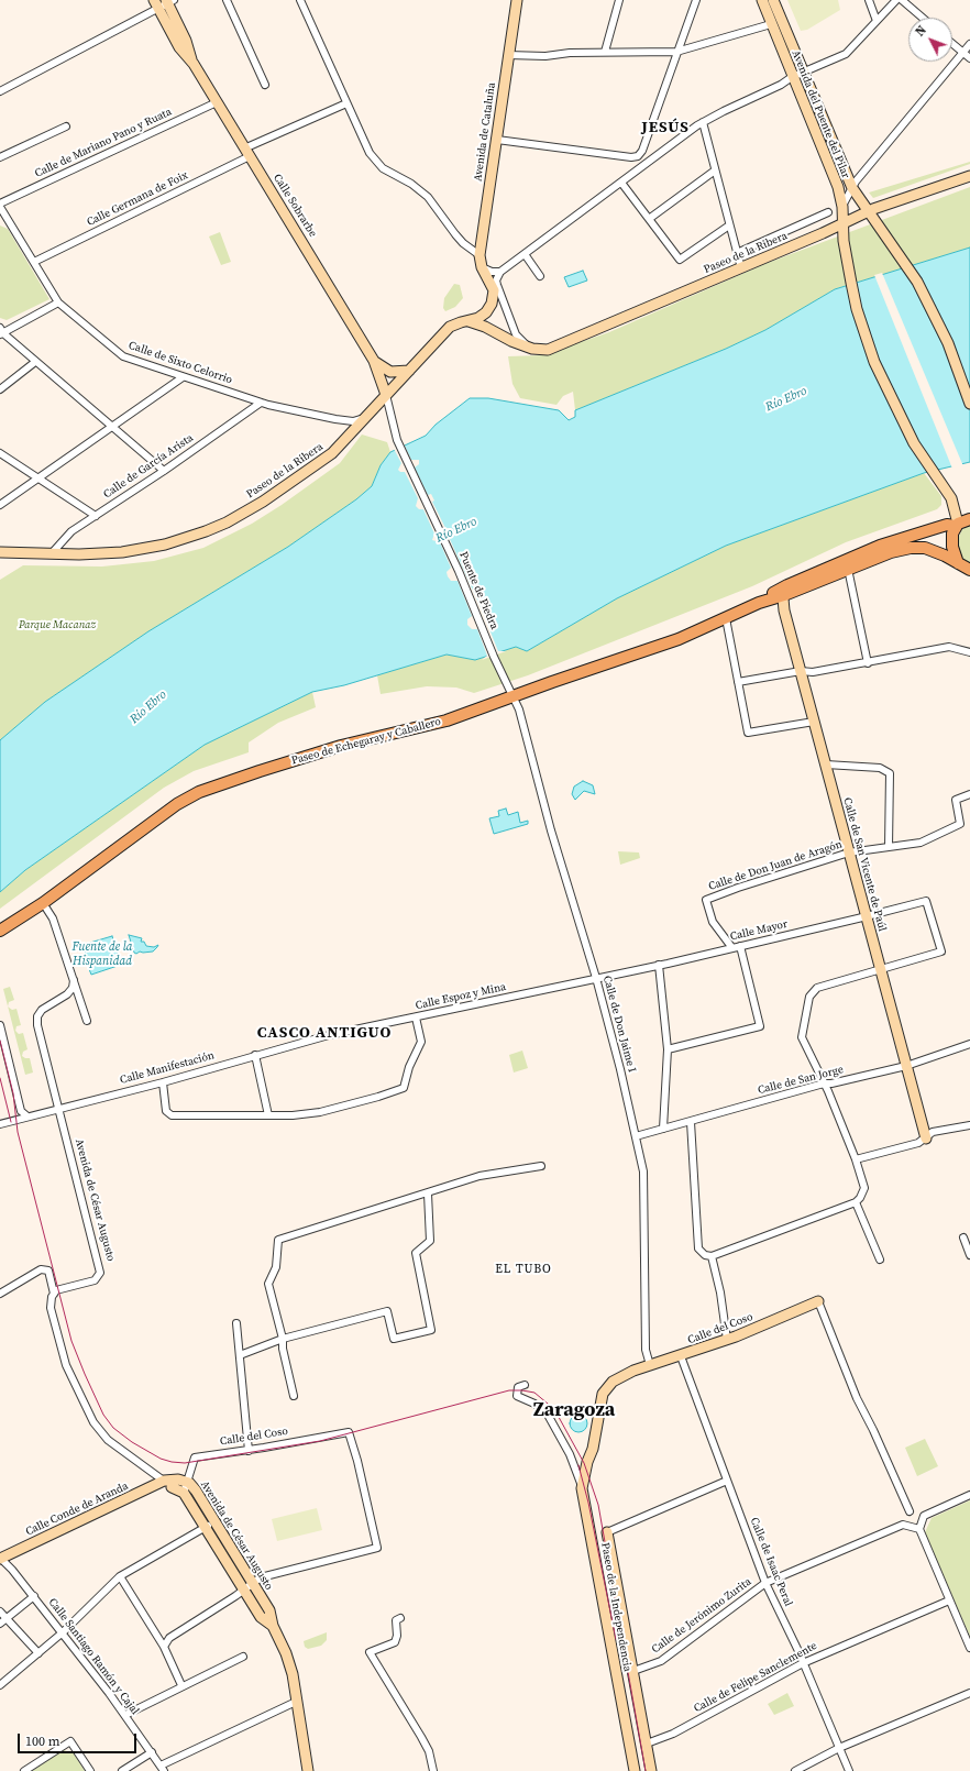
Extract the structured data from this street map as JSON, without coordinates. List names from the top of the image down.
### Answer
{
  "streets": {
    "main road": [
      "Avenida del Puente del Pilar",
      "Avenida de Cataluña",
      "Calle Sobrarbe",
      "Paseo de la Ribera",
      "Paseo de Echegaray y Caballero",
      "Calle de San Vicente de Paúl",
      "Avenida de César Augusto",
      "Calle del Coso",
      "Calle Conde de Aranda",
      "Paseo de la Independencia"
    ],
    "street": [
      "Calle de Mariano Pano y Ruata",
      "Calle Germana de Foix",
      "Calle de Sixto Celorrio",
      "Calle de García Arista",
      "Puente de Piedra",
      "Calle de Don Juan de Aragón",
      "Calle Mayor",
      "Calle Espoz y Mina",
      "Calle de Don Jaime I",
      "Calle Manifestación",
      "Calle de San Jorge",
      "Calle de Isaac Peral",
      "Calle de Jerónimo Zurita",
      "Calle Santiago Ramón y Cajal",
      "Calle de Felipe Sanclemente"
    ]
  },
  "crossings": [
    ["Avenida del Puente del Pilar", "Paseo de la Ribera"],
    ["Avenida del Puente del Pilar", "Paseo de Echegaray y Caballero"],
    ["Avenida de Cataluña", "Paseo de la Ribera"],
    ["Calle de Mariano Pano y Ruata", "Calle Sobrarbe"],
    ["Calle Germana de Foix", "Calle Sobrarbe"],
    ["Calle Germana de Foix", "Calle de Sixto Celorrio"],
    ["Calle Sobrarbe", "Paseo de la Ribera"],
    ["Calle Sobrarbe", "Puente de Piedra"],
    ["Paseo de la Ribera", "Calle de Sixto Celorrio"],
    ["Paseo de la Ribera", "Calle de García Arista"],
    ["Paseo de la Ribera", "Puente de Piedra"],
    ["Calle de Sixto Celorrio", "Calle de García Arista"],
    ["Puente de Piedra", "Paseo de Echegaray y Caballero"],
    ["Puente de Piedra", "Calle de Don Jaime I"],
    ["Paseo de Echegaray y Caballero", "Calle de San Vicente de Paúl"],
    ["Paseo de Echegaray y Caballero", "Calle de Don Jaime I"],
    ["Calle de San Vicente de Paúl", "Calle de Don Juan de Aragón"],
    ["Calle de San Vicente de Paúl", "Calle Mayor"],
    ["Calle de San Vicente de Paúl", "Calle de San Jorge"],
    ["Calle de Don Juan de Aragón", "Calle Mayor"],
    ["Calle Mayor", "Calle Espoz y Mina"],
    ["Calle Mayor", "Calle de Don Jaime I"],
    ["Calle Espoz y Mina", "Calle de Don Jaime I"],
    ["Calle Espoz y Mina", "Calle Manifestación"],
    ["Calle de Don Jaime I", "Calle de San Jorge"],
    ["Calle de Don Jaime I", "Calle del Coso"],
    ["Calle Manifestación", "Avenida de César Augusto"],
    ["Avenida de César Augusto", "Calle del Coso"],
    ["Avenida de César Augusto", "Calle Conde de Aranda"],
    ["Calle del Coso", "Calle de Isaac Peral"],
    ["Calle del Coso", "Paseo de la Independencia"],
    ["Calle Conde de Aranda", "Calle Santiago Ramón y Cajal"],
    ["Calle de Isaac Peral", "Calle de Jerónimo Zurita"],
    ["Calle de Isaac Peral", "Calle de Felipe Sanclemente"],
    ["Paseo de la Independencia", "Calle de Jerónimo Zurita"],
    ["Paseo de la Independencia", "Calle de Felipe Sanclemente"]
  ],
  "districts": [
    "JESÚS",
    "CASCO ANTIGUO",
    "EL TUBO",
    "Zaragoza"
  ],
  "water": ["Río Ebro", "Fuente de la Hispanidad"],
  "parks": ["Parque Macanaz"],
  "scale_bar": "100 m",
  "north": "top left"
}
